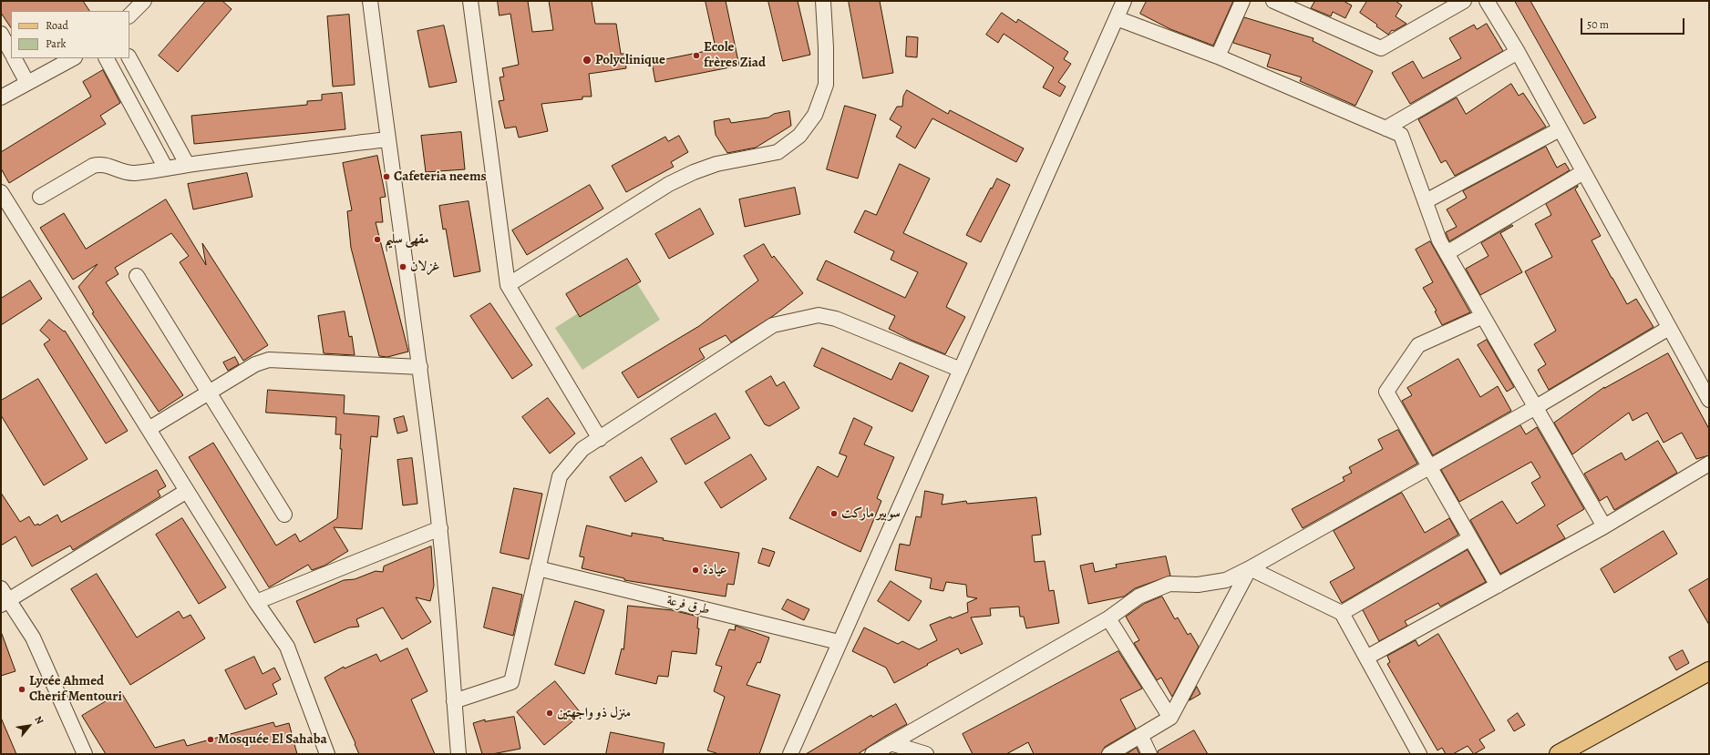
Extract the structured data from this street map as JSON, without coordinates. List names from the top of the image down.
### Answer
{
  "streets": {
    "street": ["طرق فرعة"]
  },
  "places": [
    "Ecole frères Ziad",
    "Polyclinique",
    "Cafeteria neems",
    "مقهى سليم",
    "غزلان",
    "سوبير ماركت",
    "عيادة",
    "Lycée Ahmed Cherif Mentouri",
    "منزل ذو واجهتين",
    "Mosquée El Sahaba"
  ],
  "legend": ["Road", "Park"],
  "scale_bar": "50 m",
  "north": "top right"
}
